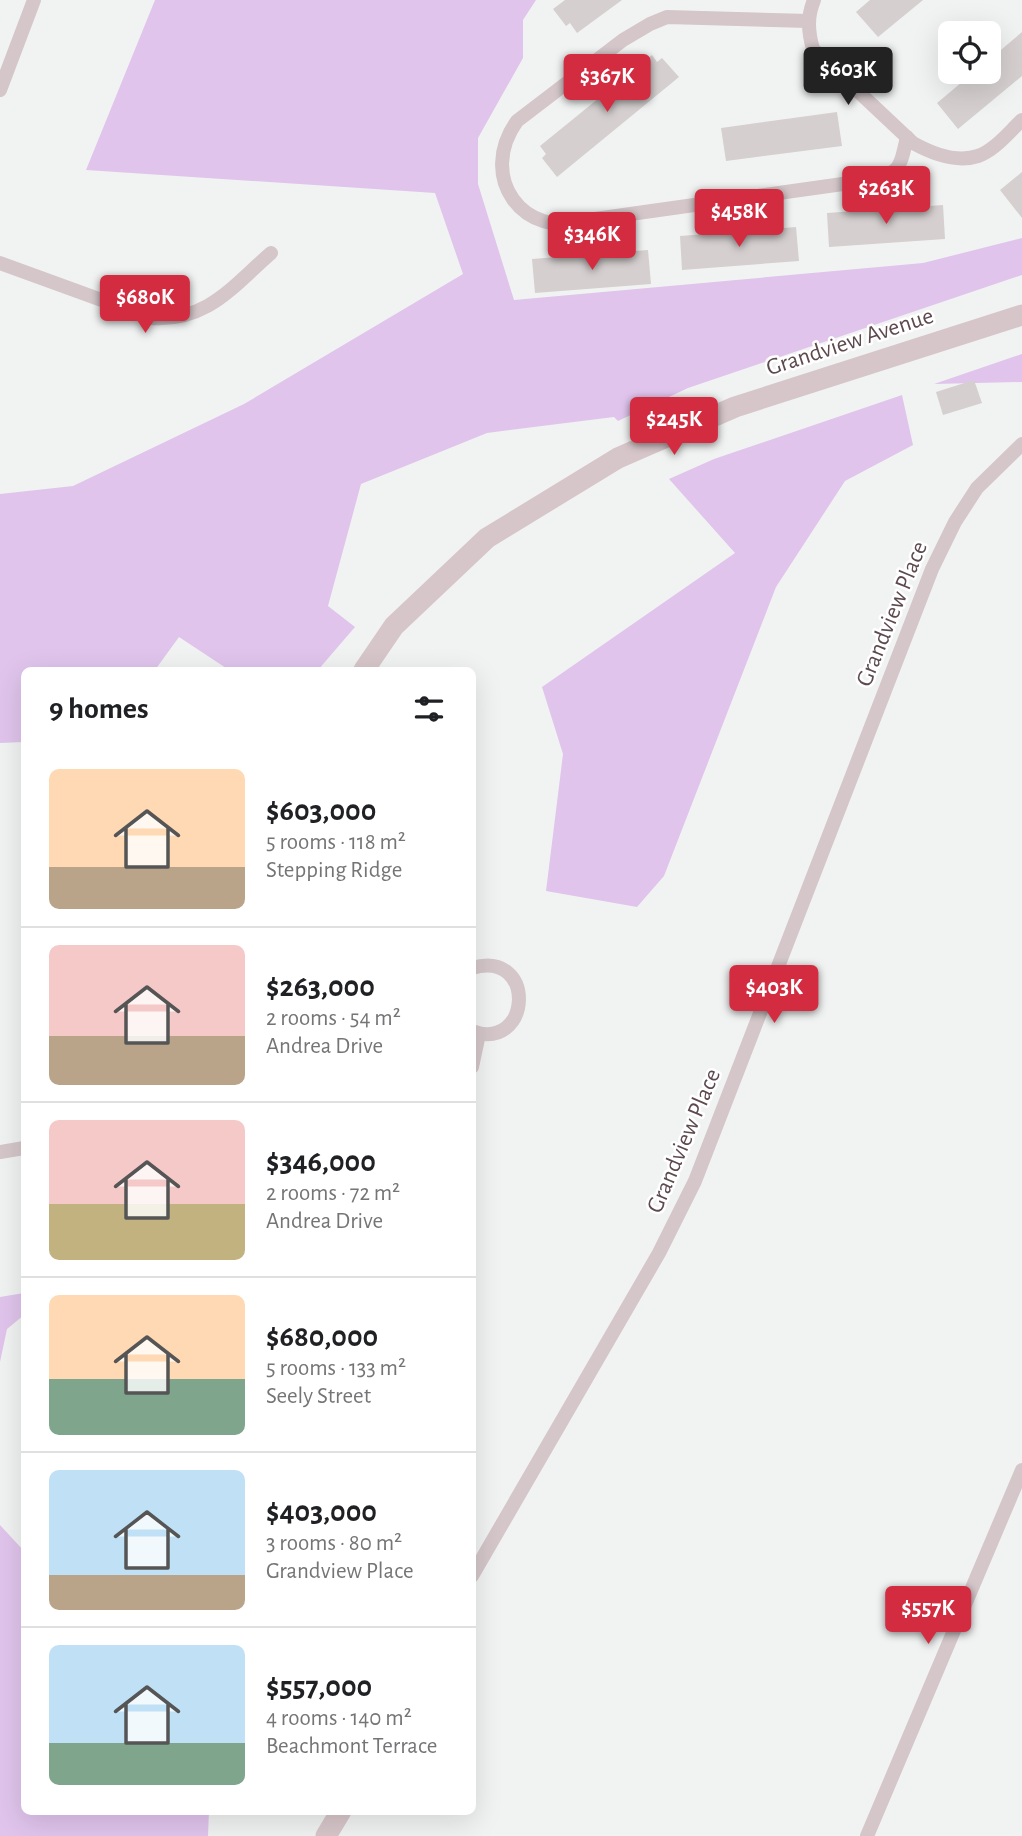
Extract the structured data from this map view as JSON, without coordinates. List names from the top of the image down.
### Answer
{
  "streets": {
    "main road": ["Grandview Avenue"],
    "street": ["Grandview Place"]
  },
  "page": {
    "price": [
      "$603K",
      "$367K",
      "$263K",
      "$458K",
      "$346K",
      "$680K",
      "$245K",
      "$403K",
      "$557K"
    ],
    "heading": "9 homes",
    "list": [
      {
        "name": "$603,000",
        "note": "5 rooms · 118 m² · Stepping Ridge"
      },
      {
        "name": "$263,000",
        "note": "2 rooms · 54 m² · Andrea Drive"
      },
      {
        "name": "$346,000",
        "note": "2 rooms · 72 m² · Andrea Drive"
      },
      {
        "name": "$680,000",
        "note": "5 rooms · 133 m² · Seely Street"
      },
      {
        "name": "$403,000",
        "note": "3 rooms · 80 m² · Grandview Place"
      },
      {
        "name": "$557,000",
        "note": "4 rooms · 140 m² · Beachmont Terrace"
      }
    ]
  }
}
